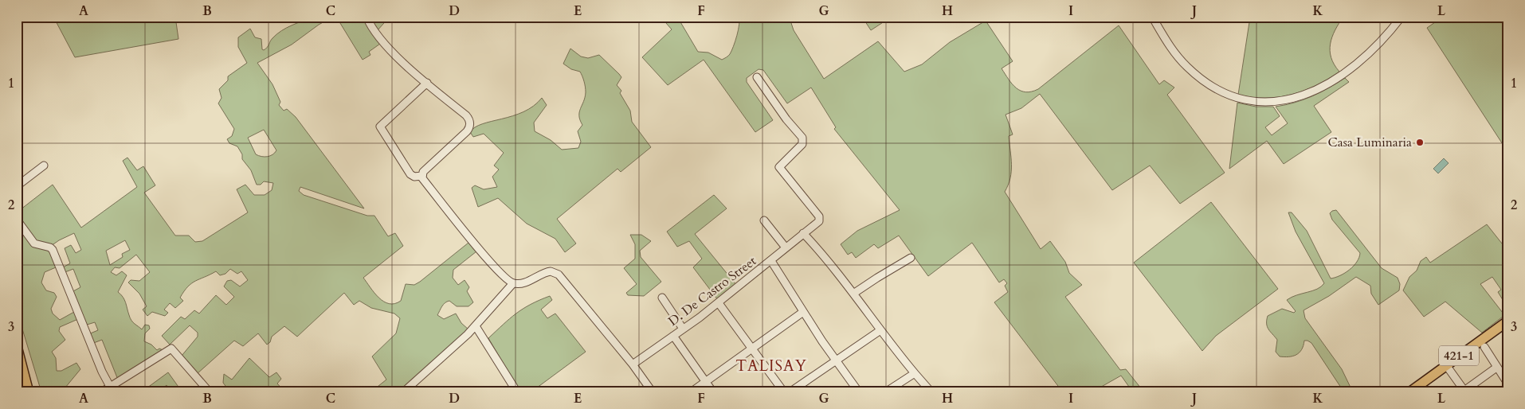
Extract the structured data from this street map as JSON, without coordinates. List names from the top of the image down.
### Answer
{
  "streets": {
    "main road": ["421-1"],
    "street": ["D. De Castro Street"]
  },
  "districts": ["TALISAY"],
  "places": ["Casa Luminaria"],
  "grid": {
    "columns": [
      "A",
      "B",
      "C",
      "D",
      "E",
      "F",
      "G",
      "H",
      "I",
      "J",
      "K",
      "L"
    ],
    "rows": ["1", "2", "3"]
  }
}
